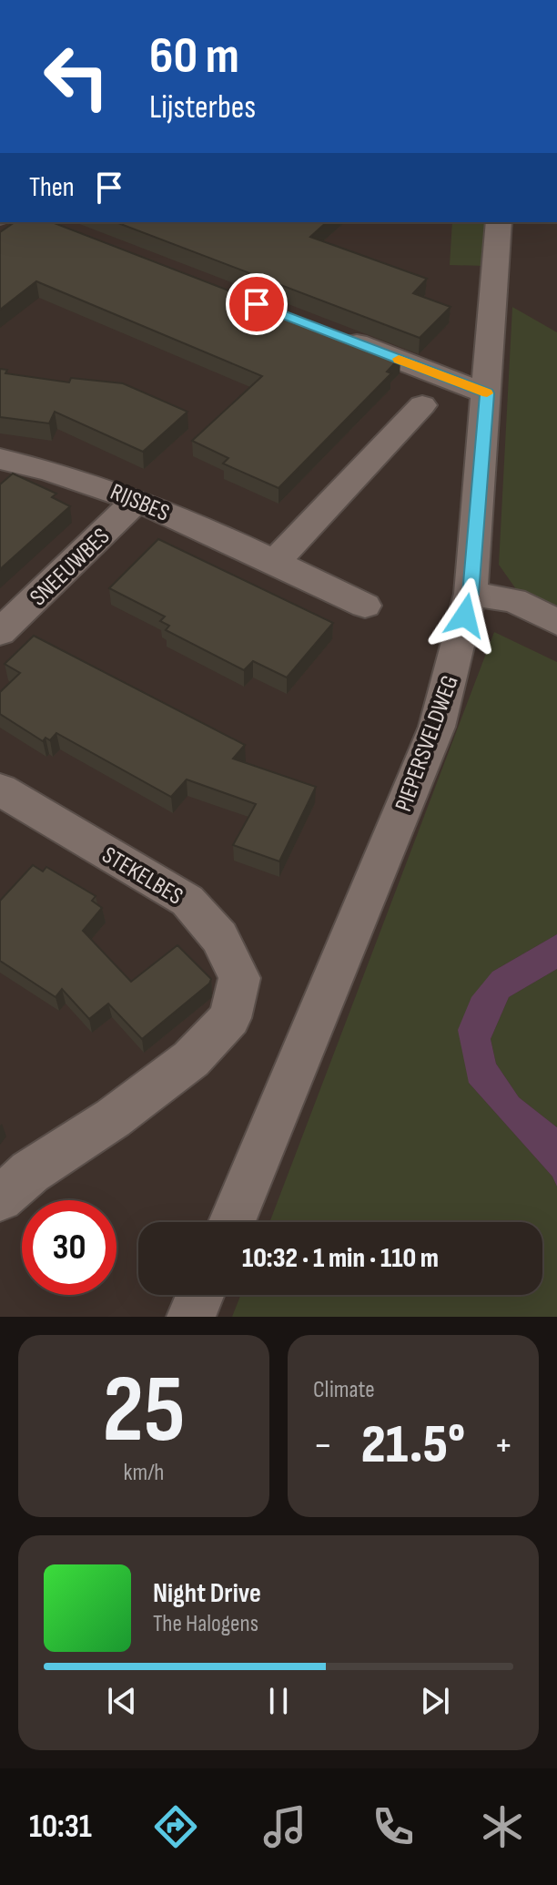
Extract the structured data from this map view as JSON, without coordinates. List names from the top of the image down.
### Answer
{
  "streets": {
    "street": [
      "RIJSBES",
      "SNEEUWBES",
      "PIEPERSVELDWEG",
      "STEKELBES"
    ]
  },
  "crossings": [
    ["RIJSBES", "SNEEUWBES"]
  ],
  "page": {
    "turn": ["60 m", "Lijsterbes"],
    "then": "Then",
    "limit": "30",
    "trip": "10:32 · 1 min · 110 m",
    "tile": [
      ["25", "km/h"],
      "Climate"
    ],
    "heat": ["−", "21.5°", "+"],
    "song": ["Night Drive", "The Halogens"],
    "tabs": "10:31"
  }
}
